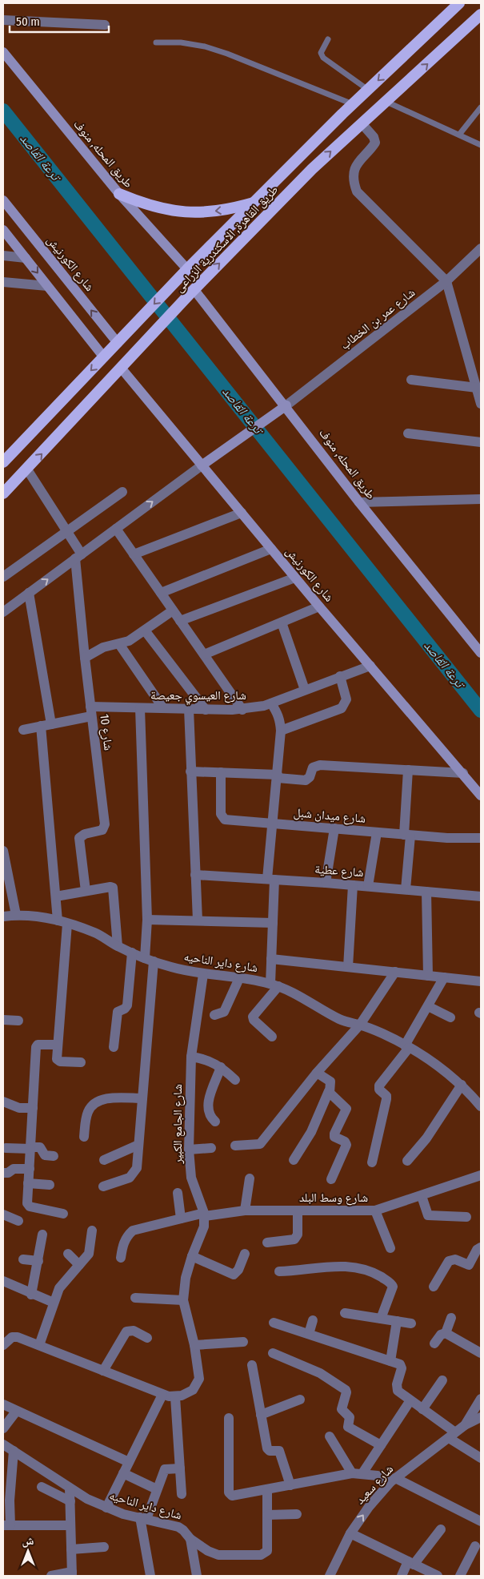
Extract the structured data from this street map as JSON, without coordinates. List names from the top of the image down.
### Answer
{
  "streets": {
    "highway": ["طريق القاهرة, الاسكندرية الزراعى"],
    "main road": ["طريق المحله, منوف", "شارع الكورنيش"],
    "street": [
      "شارع عمر بن الخطاب",
      "شارع العيسوي جعيصة",
      "شارع 10",
      "شارع ميدان شبل",
      "شارع عطية",
      "شارع داير الناحيه",
      "شارع الجامع الكبير",
      "شارع وسط البلد",
      "شارع سعيد"
    ]
  },
  "crossings": [
    ["طريق المحله, منوف", "طريق القاهرة, الاسكندرية الزراعى"],
    ["طريق المحله, منوف", "شارع عمر بن الخطاب"],
    ["طريق القاهرة, الاسكندرية الزراعى", "شارع الكورنيش"],
    ["شارع الكورنيش", "شارع العيسوي جعيصة"],
    ["شارع العيسوي جعيصة", "شارع 10"],
    ["شارع داير الناحيه", "شارع الجامع الكبير"],
    ["شارع الجامع الكبير", "شارع وسط البلد"]
  ],
  "water": ["ترعة القاصد"],
  "scale_bar": "50 m",
  "north": "top"
}
